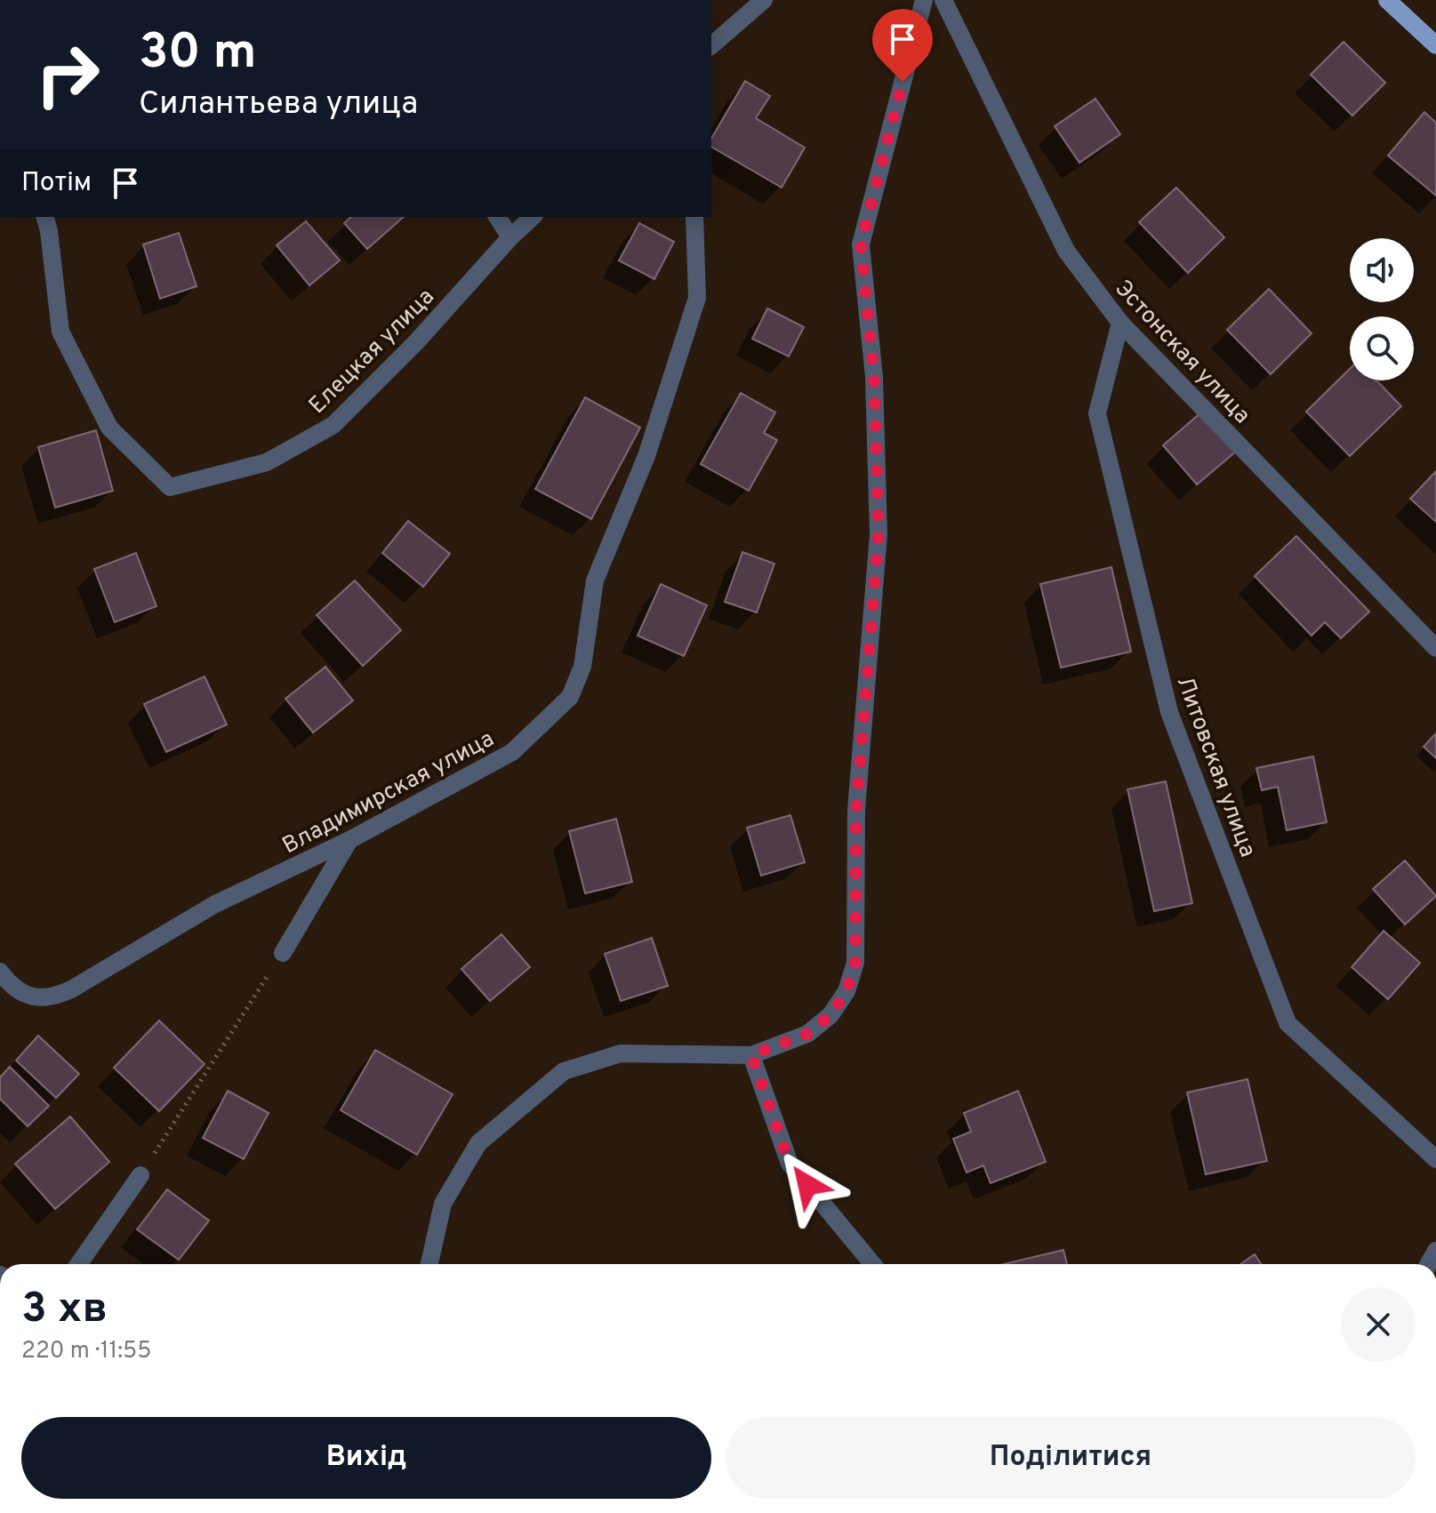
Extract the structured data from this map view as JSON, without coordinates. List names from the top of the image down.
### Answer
{
  "streets": {
    "street": [
      "Елецкая улица",
      "Эстонская улица",
      "Литовская улица",
      "Владимирская улица"
    ]
  },
  "crossings": [
    ["Эстонская улица", "Литовская улица"]
  ],
  "page": {
    "turn": ["30 m", "Силантьева улица"],
    "then": "Потім",
    "heading": ["3 хв", "220 m · 11:55"],
    "buttons": ["Вихід", "Поділитися"]
  }
}
